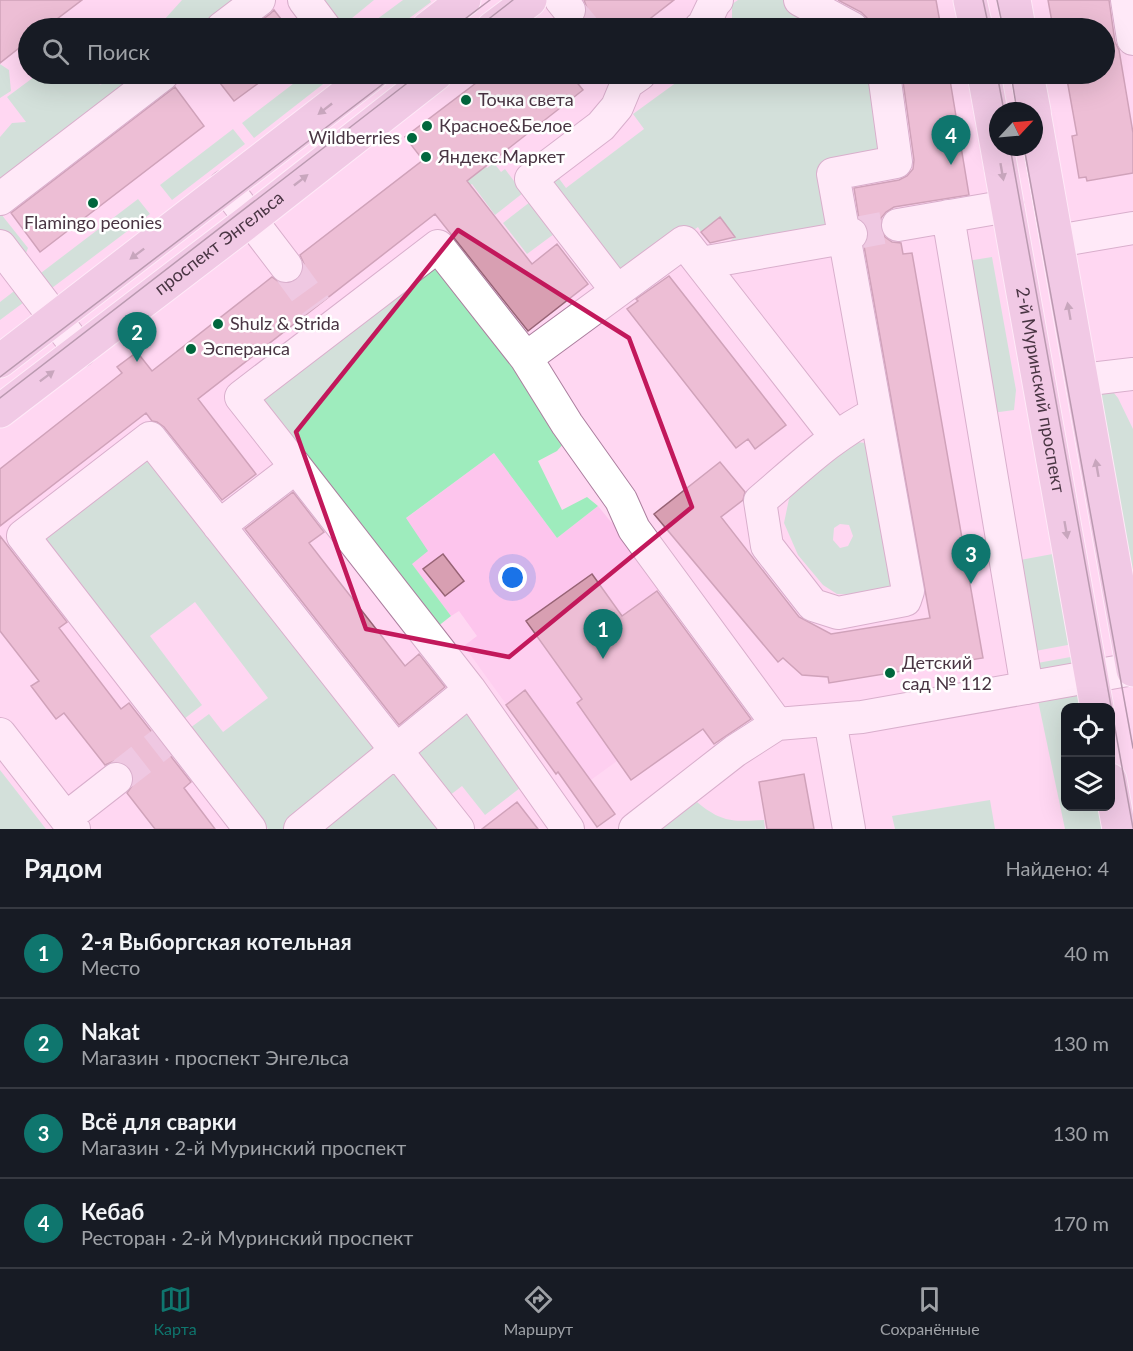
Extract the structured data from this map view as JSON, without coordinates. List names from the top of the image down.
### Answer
{
  "streets": {
    "main road": ["проспект Энгельса", "2-й Муринский проспект"]
  },
  "places": [
    "Точка света",
    "Красное&Белое",
    "Wildberries",
    "Яндекс.Маркет",
    "Flamingo peonies",
    "Shulz & Strida",
    "Эсперанса",
    "Детский сад № 112"
  ],
  "north": "top right",
  "page": {
    "search": "Поиск",
    "pins": [
      "4",
      "2",
      "3",
      "1"
    ],
    "heading": ["Рядом", "Найдено: 4"],
    "list": [
      {
        "mark": "1",
        "name": "2-я Выборгская котельная",
        "note": "Место",
        "value": "40 m"
      },
      {
        "mark": "2",
        "name": "Nakat",
        "note": "Магазин · проспект Энгельса",
        "value": "130 m"
      },
      {
        "mark": "3",
        "name": "Всё для сварки",
        "note": "Магазин · 2-й Муринский проспект",
        "value": "130 m"
      },
      {
        "mark": "4",
        "name": "Кебаб",
        "note": "Ресторан · 2-й Муринский проспект",
        "value": "170 m"
      }
    ],
    "nav": ["Карта", "Маршрут", "Сохранённые"]
  }
}
